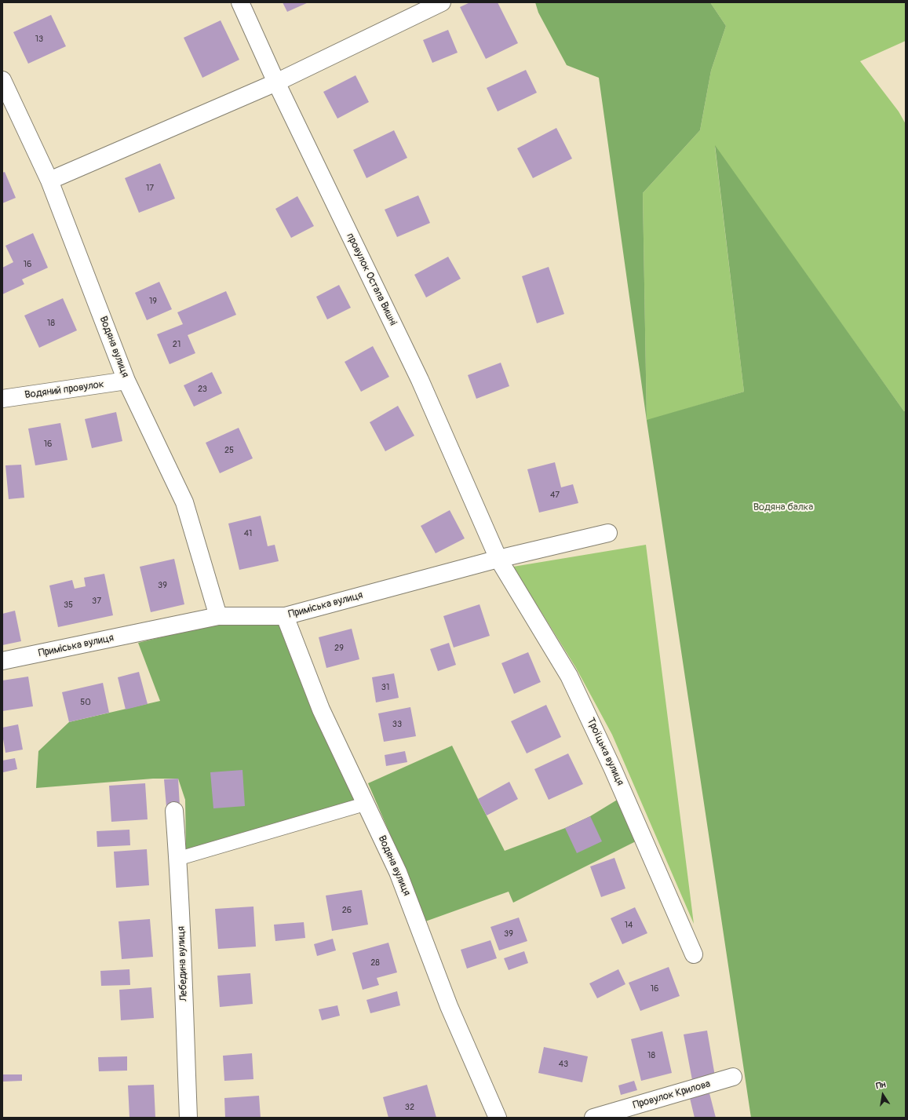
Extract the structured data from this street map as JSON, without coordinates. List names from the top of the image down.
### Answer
{
  "streets": {
    "street": [
      "провулок Остапа Вишні",
      "Водяна вулиця",
      "Водяний провулок",
      "Приміська вулиця",
      "Троїцька вулиця",
      "Лебедина вулиця",
      "Провулок Крилова"
    ]
  },
  "crossings": [
    ["провулок Остапа Вишні", "Приміська вулиця"],
    ["провулок Остапа Вишні", "Троїцька вулиця"],
    ["Водяна вулиця", "Водяний провулок"],
    ["Водяна вулиця", "Приміська вулиця"],
    ["Приміська вулиця", "Троїцька вулиця"]
  ],
  "parks": ["Водяна балка"],
  "house_numbers": [
    "13",
    "17",
    "16",
    "19",
    "18",
    "21",
    "23",
    "16",
    "25",
    "47",
    "41",
    "39",
    "37",
    "35",
    "29",
    "31",
    "50",
    "33",
    "26",
    "14",
    "39",
    "28",
    "16",
    "18",
    "43",
    "32"
  ],
  "north": "top"
}
